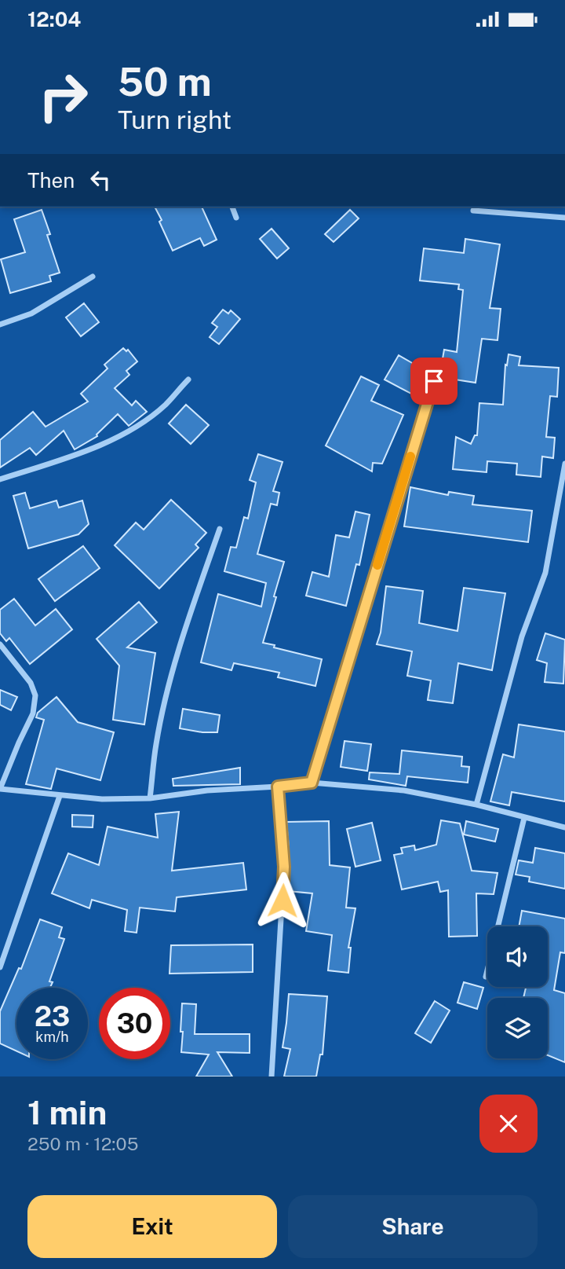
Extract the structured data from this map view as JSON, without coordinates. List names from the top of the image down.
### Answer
{
  "page": {
    "status": "12:04",
    "turn": ["50 m", "Turn right"],
    "then": "Then",
    "speed": "23 km/h",
    "limit": "30",
    "heading": ["1 min", "250 m · 12:05"],
    "buttons": ["Exit", "Share"]
  }
}
